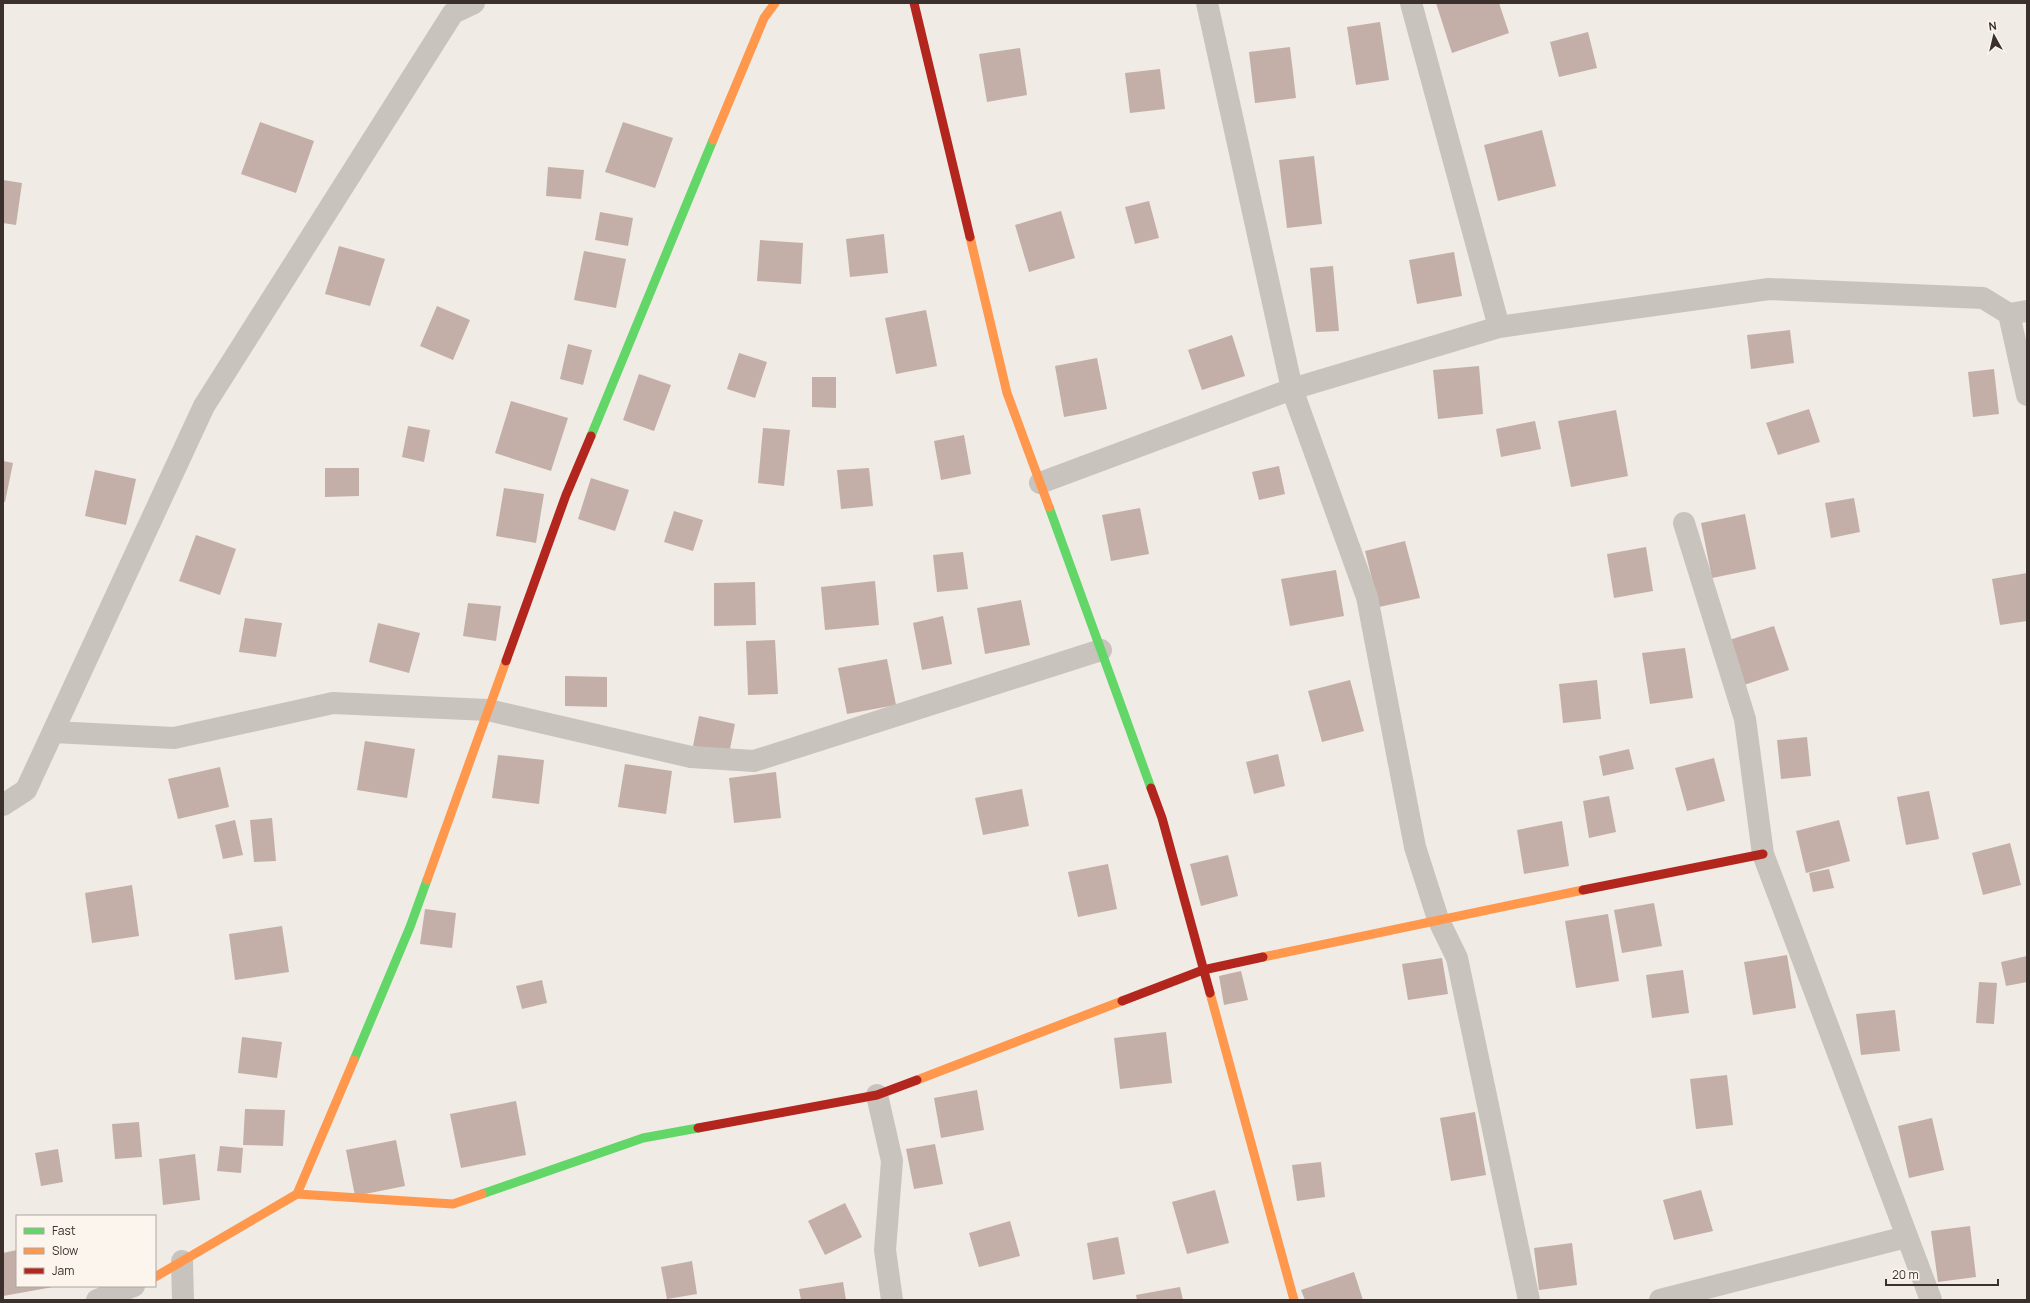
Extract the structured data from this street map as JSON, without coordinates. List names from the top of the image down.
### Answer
{
  "legend": ["Fast", "Slow", "Jam"],
  "scale_bar": "20 m",
  "north": "top"
}
